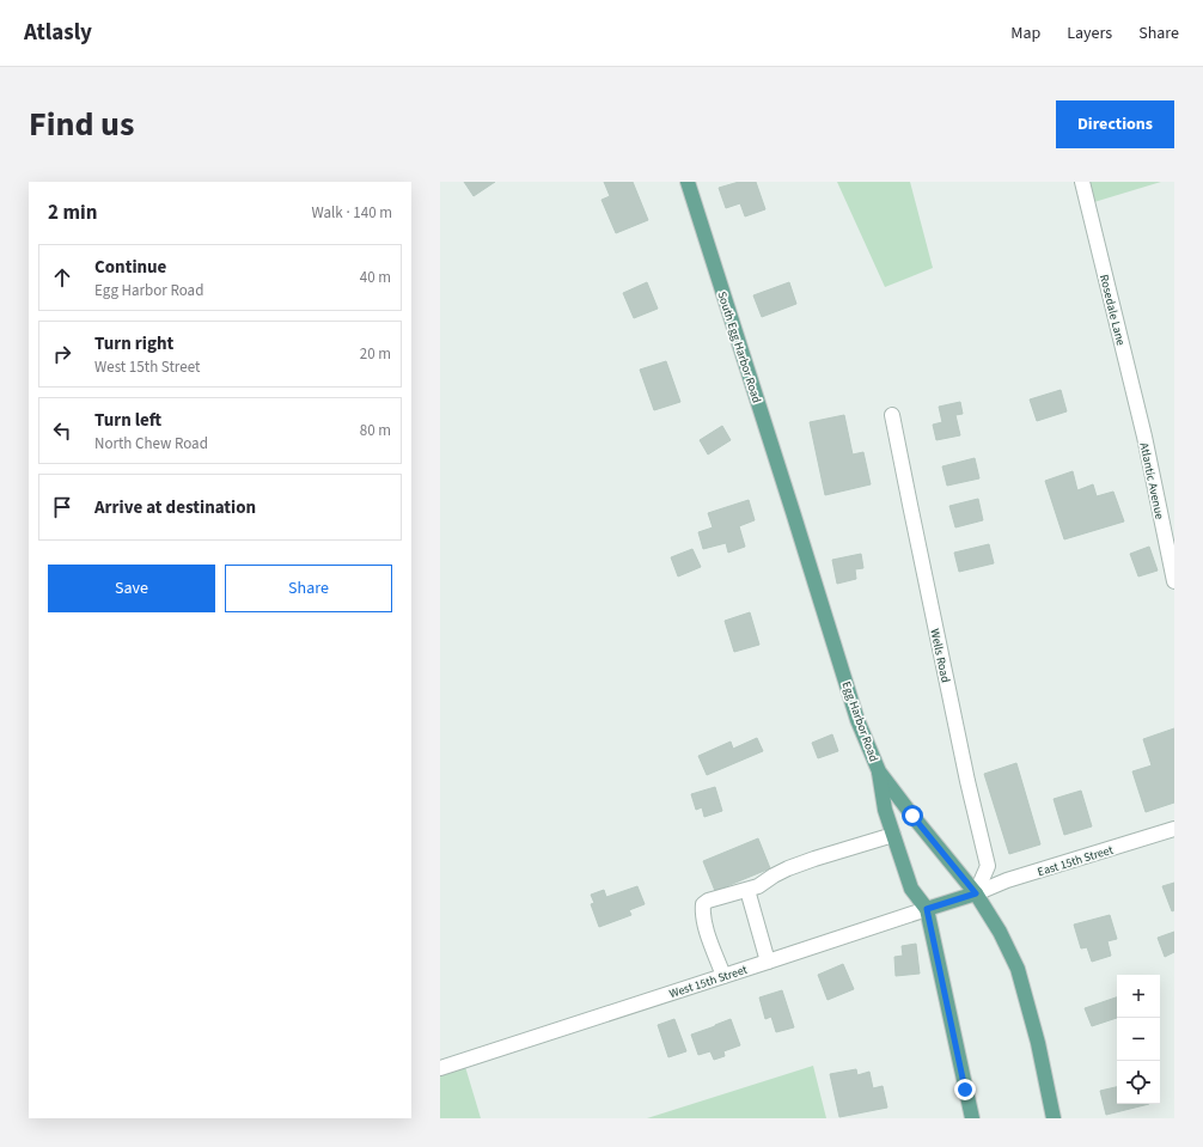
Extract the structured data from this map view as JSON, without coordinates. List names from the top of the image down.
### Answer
{
  "streets": {
    "main road": ["South Egg Harbor Road", "Egg Harbor Road", "West 15th Street"],
    "street": [
      "Rosedale Lane",
      "Atlantic Avenue",
      "Wells Road",
      "East 15th Street"
    ]
  },
  "crossings": [
    ["Rosedale Lane", "Atlantic Avenue"],
    ["South Egg Harbor Road", "Egg Harbor Road"],
    ["Wells Road", "Egg Harbor Road"],
    ["Wells Road", "East 15th Street"],
    ["Wells Road", "West 15th Street"],
    ["Egg Harbor Road", "East 15th Street"],
    ["Egg Harbor Road", "West 15th Street"],
    ["East 15th Street", "West 15th Street"]
  ],
  "page": {
    "header": "Atlasly",
    "nav": ["Map", "Layers", "Share"],
    "title": "Find us",
    "buttons": [
      "Directions",
      ["Save", "Share"]
    ],
    "heading": ["2 min", "Walk · 140 m"],
    "list": [
      ["Continue", "Egg Harbor Road", "40 m"],
      ["Turn right", "West 15th Street", "20 m"],
      ["Turn left", "North Chew Road", "80 m"],
      "Arrive at destination"
    ],
    "map_buttons": ["+", "−"]
  }
}
